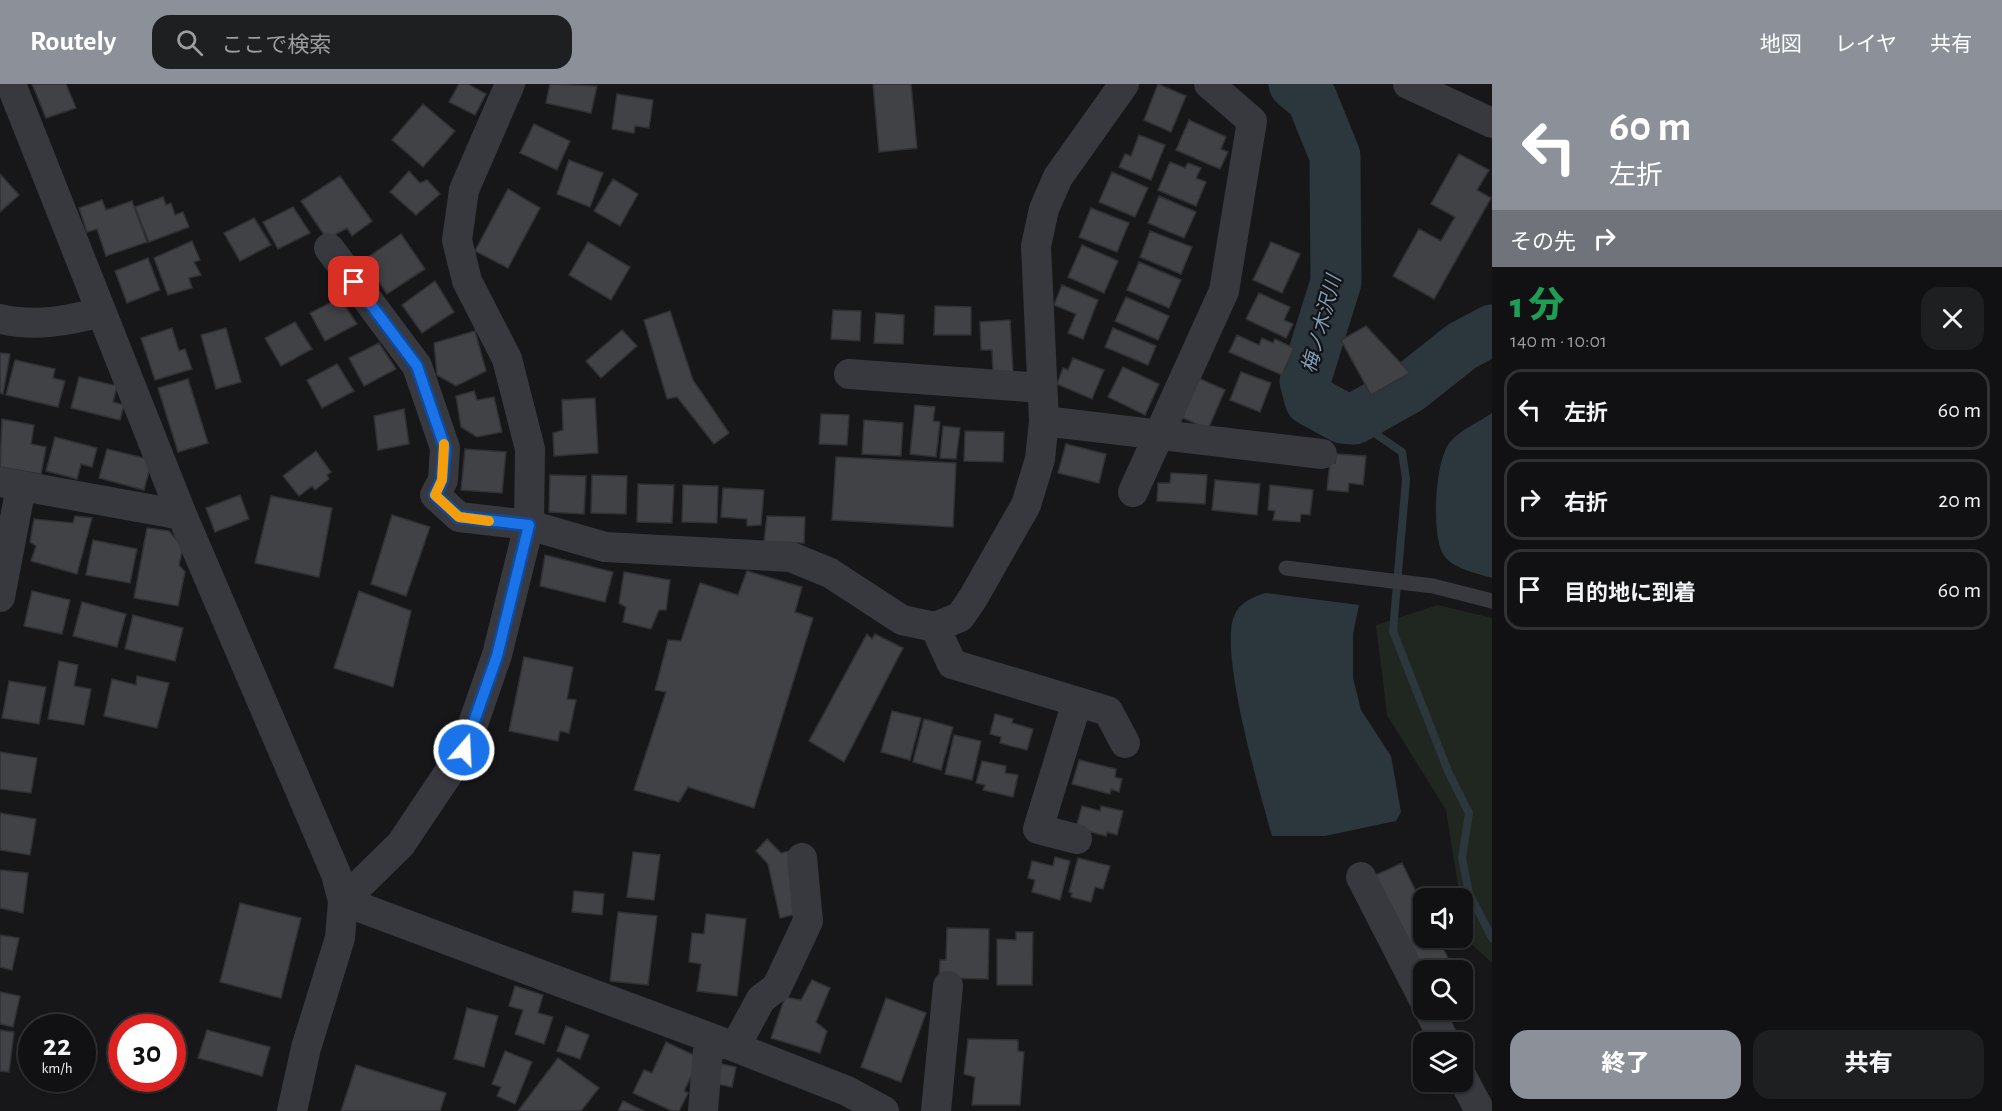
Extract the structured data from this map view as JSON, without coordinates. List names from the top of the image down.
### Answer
{
  "water": ["梅ノ木沢川"],
  "page": {
    "header": "Routely",
    "search": "ここで検索",
    "nav": ["地図", "レイヤ", "共有"],
    "turn": ["60 m", "左折"],
    "then": "その先",
    "heading": ["1 分", "140 m · 10:01"],
    "list": [
      {
        "name": "左折",
        "value": "60 m"
      },
      {
        "name": "右折",
        "value": "20 m"
      },
      {
        "name": "目的地に到着",
        "value": "60 m"
      }
    ],
    "speed": "22 km/h",
    "limit": "30",
    "buttons": ["終了", "共有"]
  }
}
